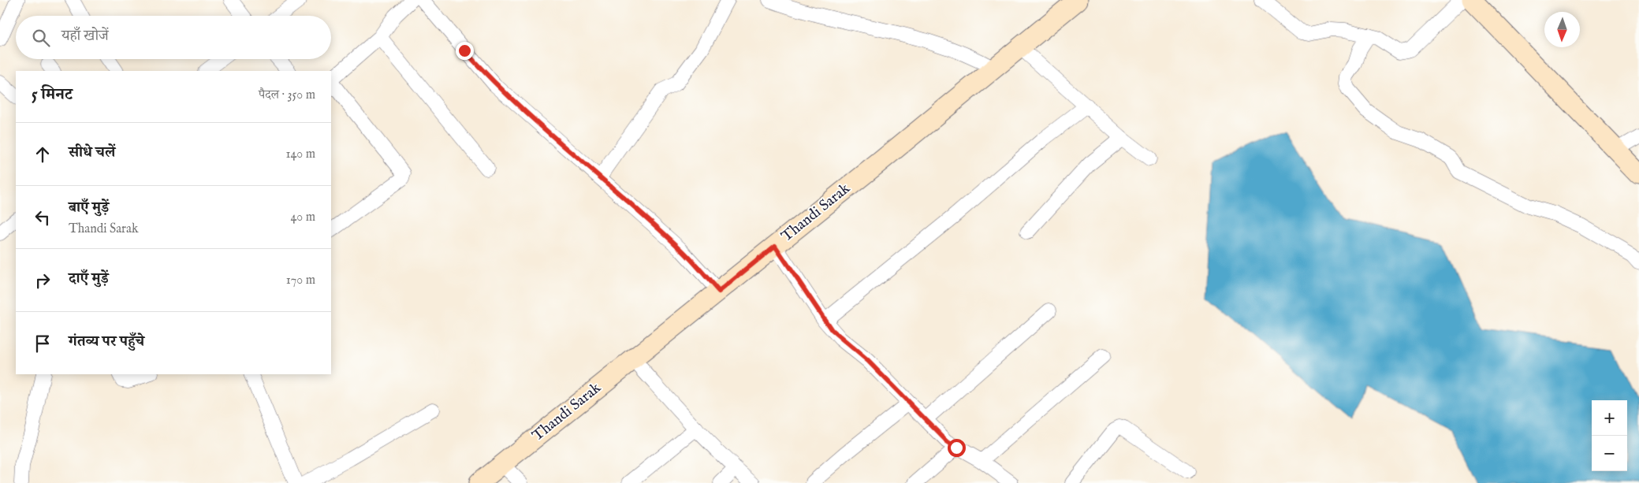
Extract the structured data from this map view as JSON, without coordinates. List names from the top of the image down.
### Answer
{
  "streets": {
    "main road": ["Thandi Sarak"]
  },
  "north": "bottom",
  "page": {
    "search": "यहाँ खोजें",
    "heading": ["5 मिनट", "पैदल · 350 m"],
    "list": [
      ["सीधे चलें", "140 m"],
      ["बाएँ मुड़ें", "Thandi Sarak", "40 m"],
      ["दाएँ मुड़ें", "170 m"],
      "गंतव्य पर पहुँचे"
    ],
    "map_buttons": ["+", "−"]
  }
}
